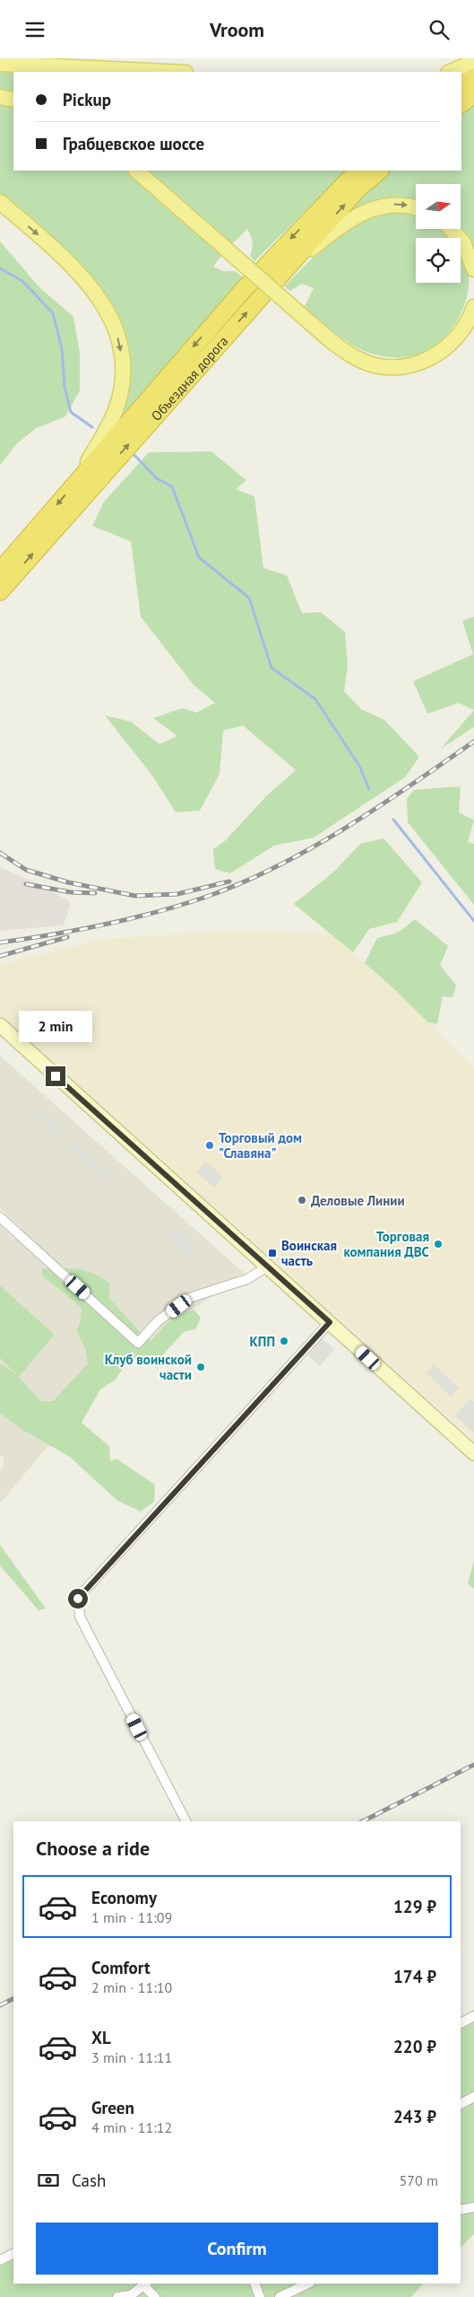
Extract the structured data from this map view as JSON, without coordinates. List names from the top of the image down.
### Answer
{
  "streets": {
    "highway": ["Объездная дорога"]
  },
  "places": {
    "other": [
      "Торговый дом \"Славяна\"",
      "Деловые Линии",
      "Торговая компания ДВС",
      "КПП",
      "Клуб воинской части"
    ],
    "transit": ["Воинская часть"]
  },
  "north": "right",
  "page": {
    "header": "Vroom",
    "banner": ["Pickup", "Грабцевское шоссе"],
    "bubble": "2 min",
    "heading": "Choose a ride",
    "list": [
      {
        "name": "Economy",
        "note": "1 min · 11:09",
        "value": "129 ₽"
      },
      {
        "name": "Comfort",
        "note": "2 min · 11:10",
        "value": "174 ₽"
      },
      {
        "name": "XL",
        "note": "3 min · 11:11",
        "value": "220 ₽"
      },
      {
        "name": "Green",
        "note": "4 min · 11:12",
        "value": "243 ₽"
      }
    ],
    "pay": ["Cash", "570 m"],
    "buttons": "Confirm"
  }
}
